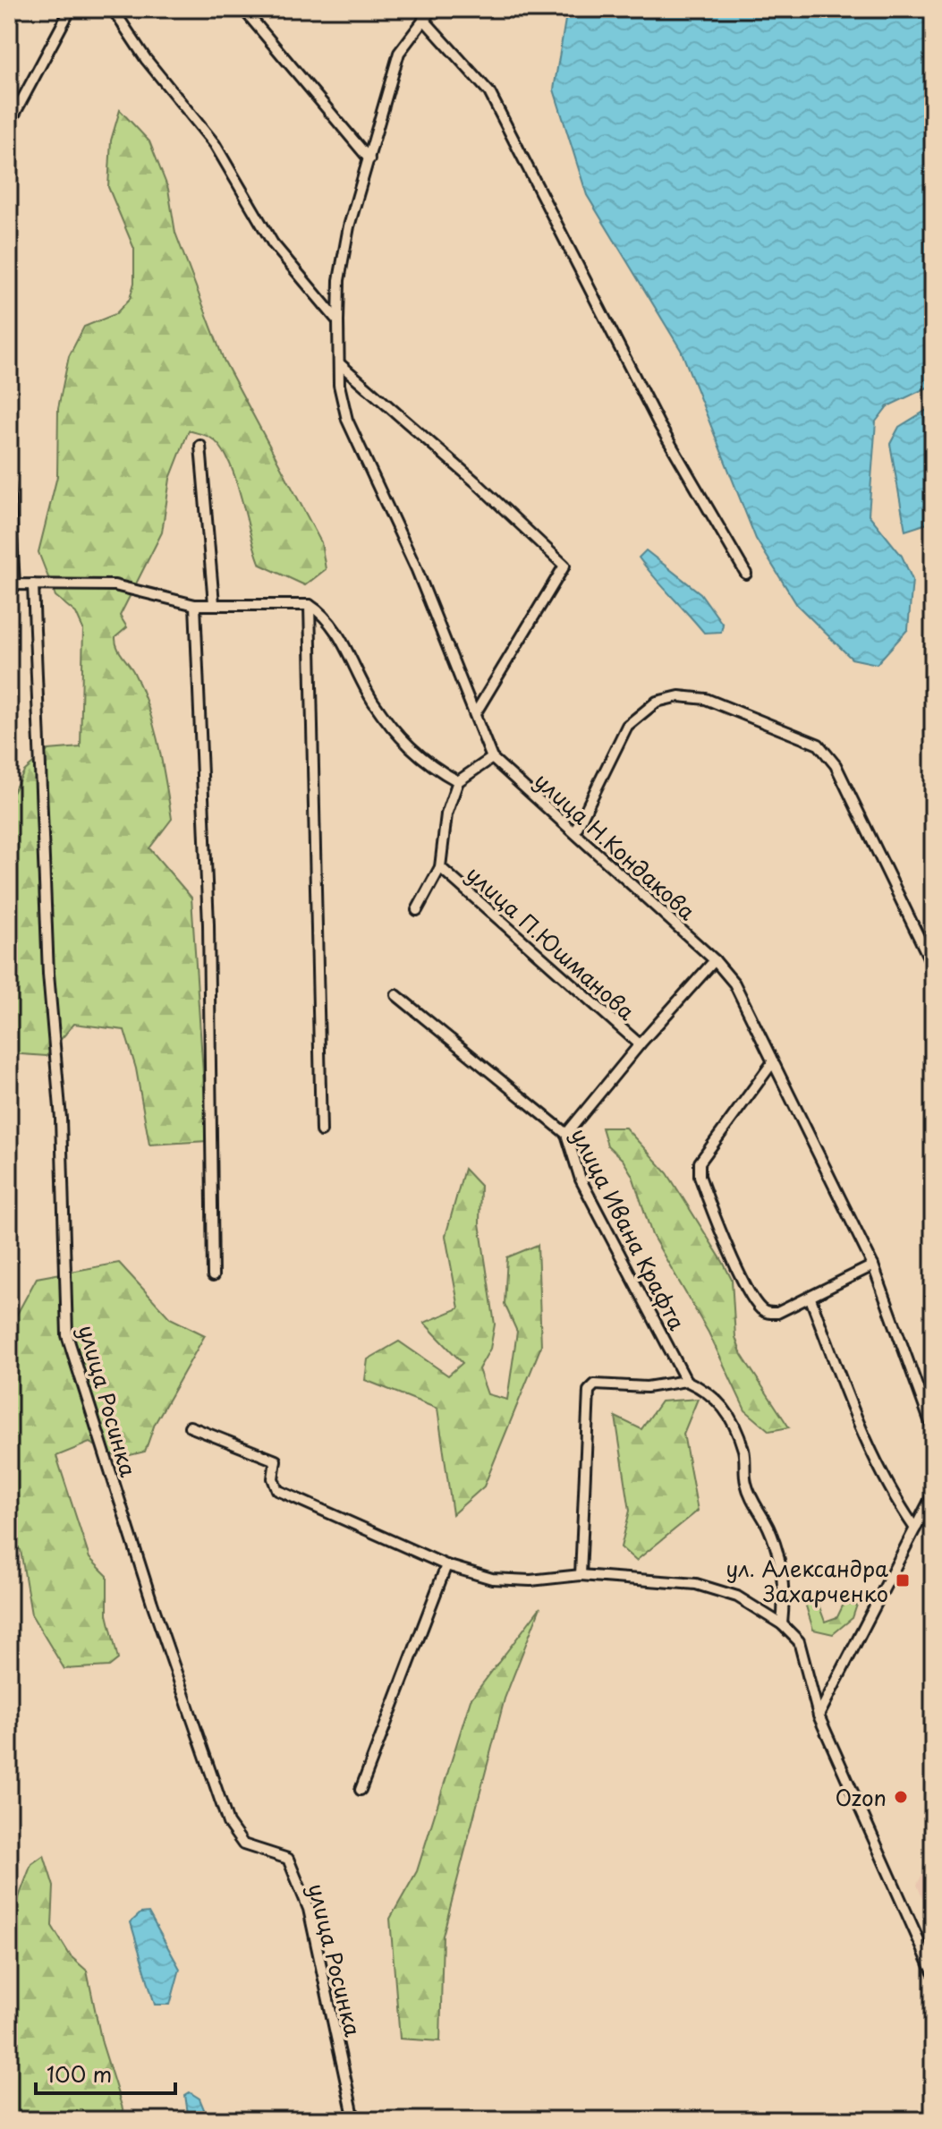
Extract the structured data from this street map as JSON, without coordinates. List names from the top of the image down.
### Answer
{
  "streets": {
    "street": [
      "улица Н.Кондакова",
      "улица П.Юшманова",
      "улица Ивана Крафта",
      "улица Росинка"
    ]
  },
  "places": {
    "transit": ["ул. Александра Захарченко"],
    "other": ["Ozon"]
  },
  "scale_bar": "100 m"
}
